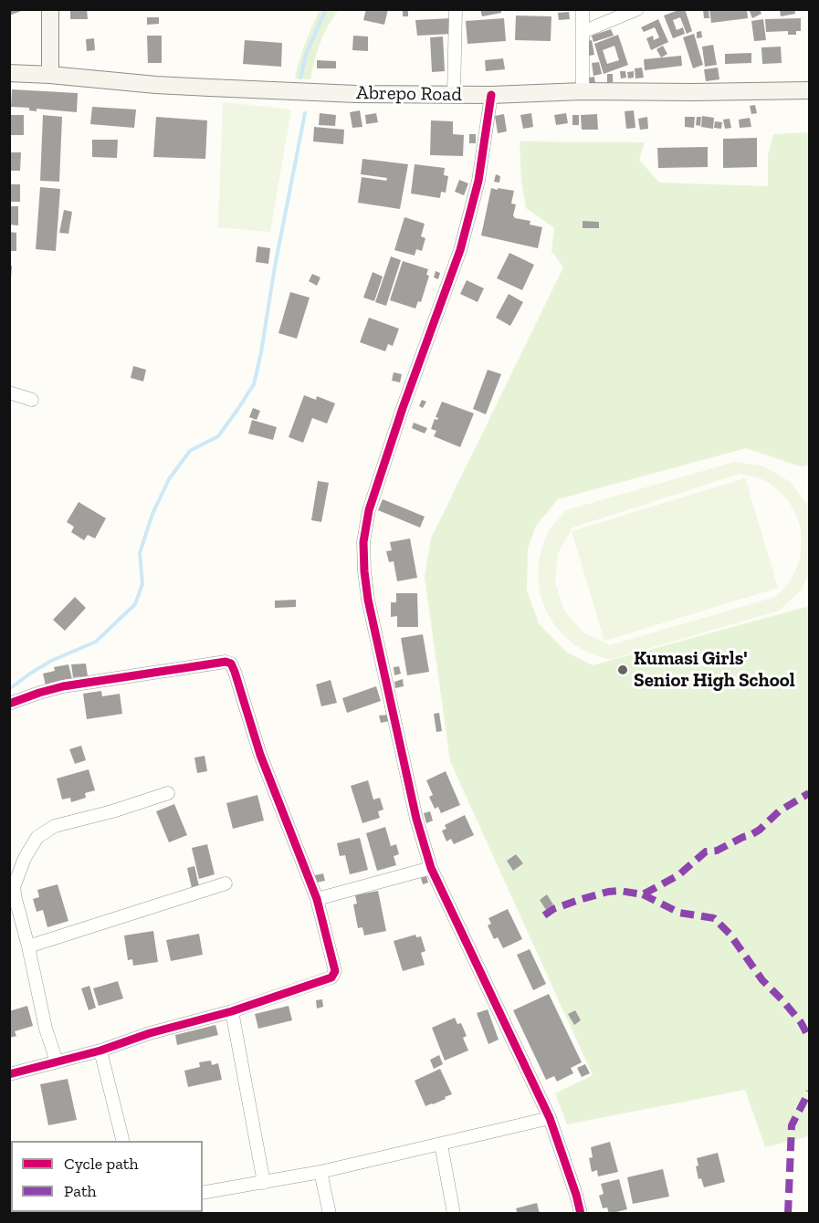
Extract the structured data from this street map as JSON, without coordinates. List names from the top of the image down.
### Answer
{
  "streets": {
    "main road": ["Abrepo Road"]
  },
  "places": ["Kumasi Girls' Senior High School"],
  "legend": ["Cycle path", "Path"]
}
